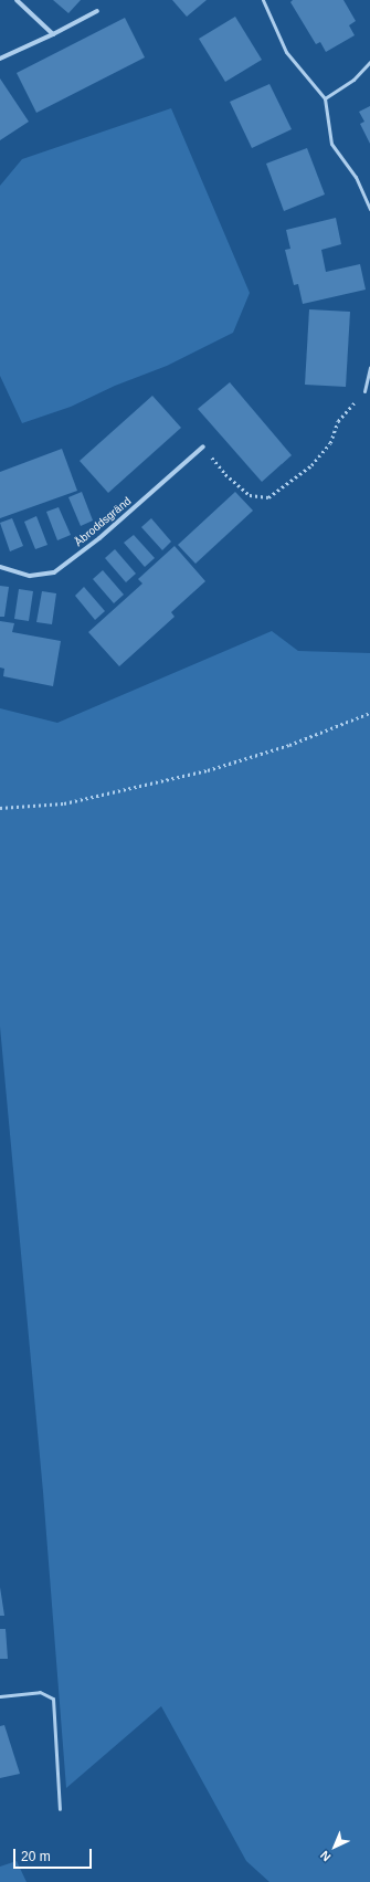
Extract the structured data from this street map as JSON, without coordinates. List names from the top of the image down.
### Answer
{
  "streets": {
    "street": ["Åbroddsgränd"]
  },
  "scale_bar": "20 m",
  "north": "bottom left"
}
